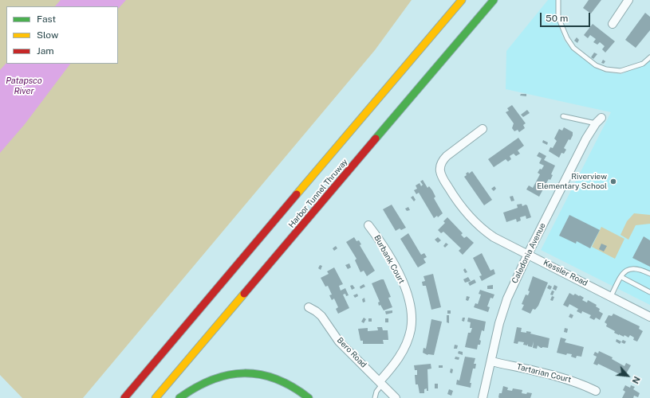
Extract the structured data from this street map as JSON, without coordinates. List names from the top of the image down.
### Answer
{
  "streets": {
    "highway": ["Harbor Tunnel Thruway"],
    "street": [
      "Caledonia Avenue",
      "Burbank Court",
      "Kessler Road",
      "Bero Road",
      "Tartarian Court"
    ]
  },
  "crossings": [
    ["Caledonia Avenue", "Kessler Road"],
    ["Caledonia Avenue", "Tartarian Court"],
    ["Burbank Court", "Bero Road"]
  ],
  "water": ["Patapsco River"],
  "places": ["Riverview Elementary School"],
  "legend": ["Fast", "Slow", "Jam"],
  "scale_bar": "50 m",
  "north": "bottom right"
}
